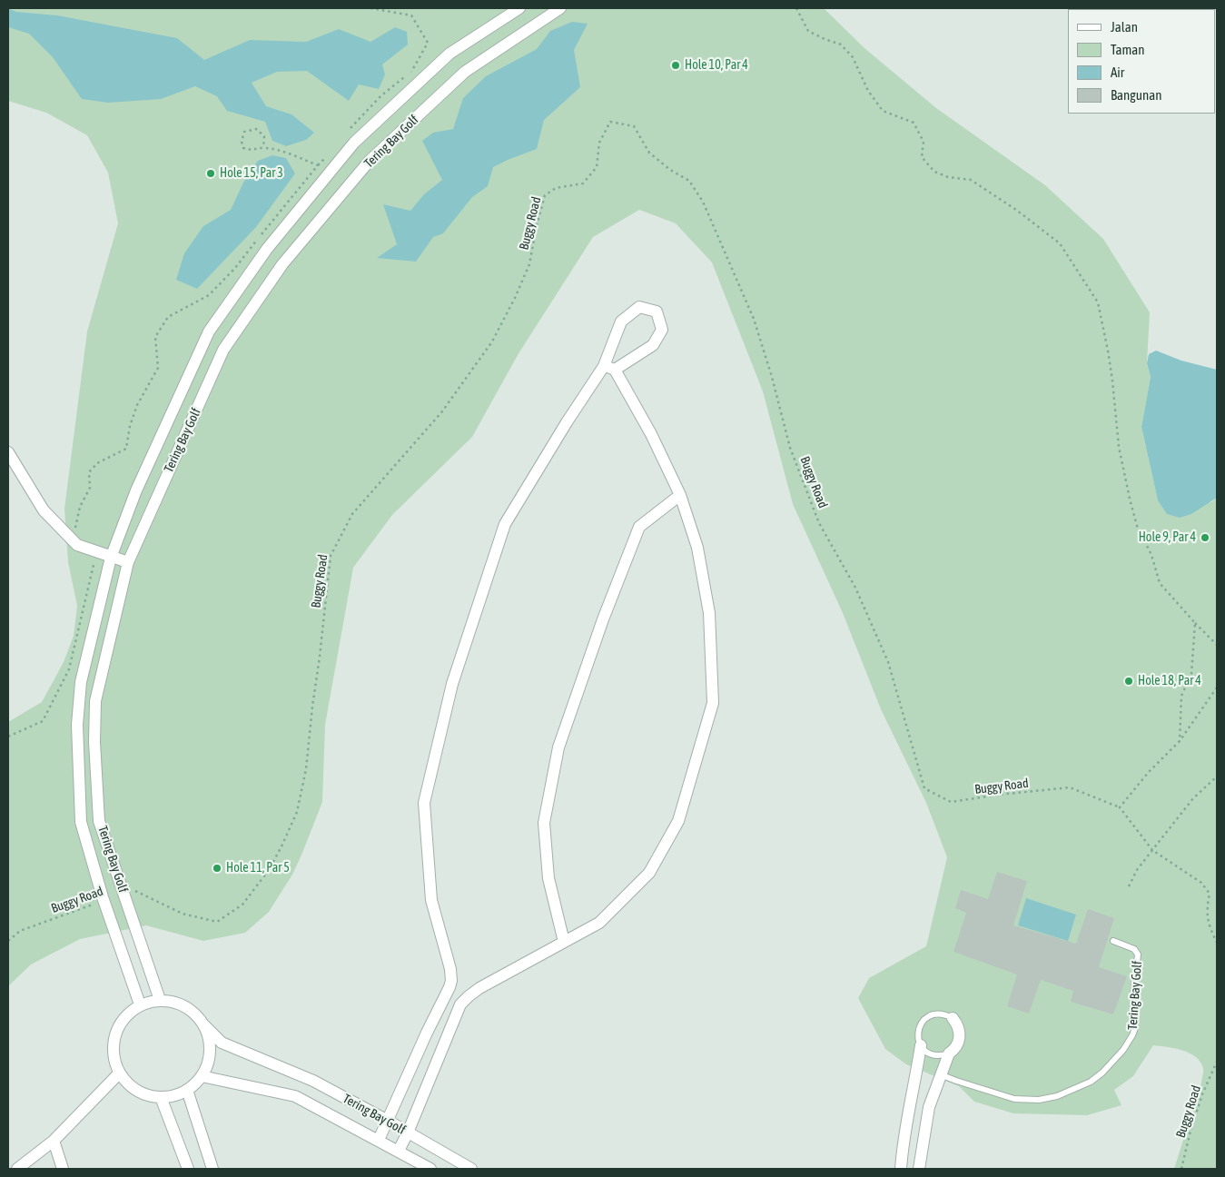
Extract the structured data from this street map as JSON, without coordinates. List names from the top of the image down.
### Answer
{
  "streets": {
    "street": ["Tering Bay Golf"],
    "path": ["Buggy Road"]
  },
  "crossings": [
    ["Tering Bay Golf", "Buggy Road"]
  ],
  "places": [
    "Hole 10, Par 4",
    "Hole 15, Par 3",
    "Hole 9, Par 4",
    "Hole 18, Par 4",
    "Hole 11, Par 5"
  ],
  "legend": [
    "Jalan",
    "Taman",
    "Air",
    "Bangunan"
  ]
}
